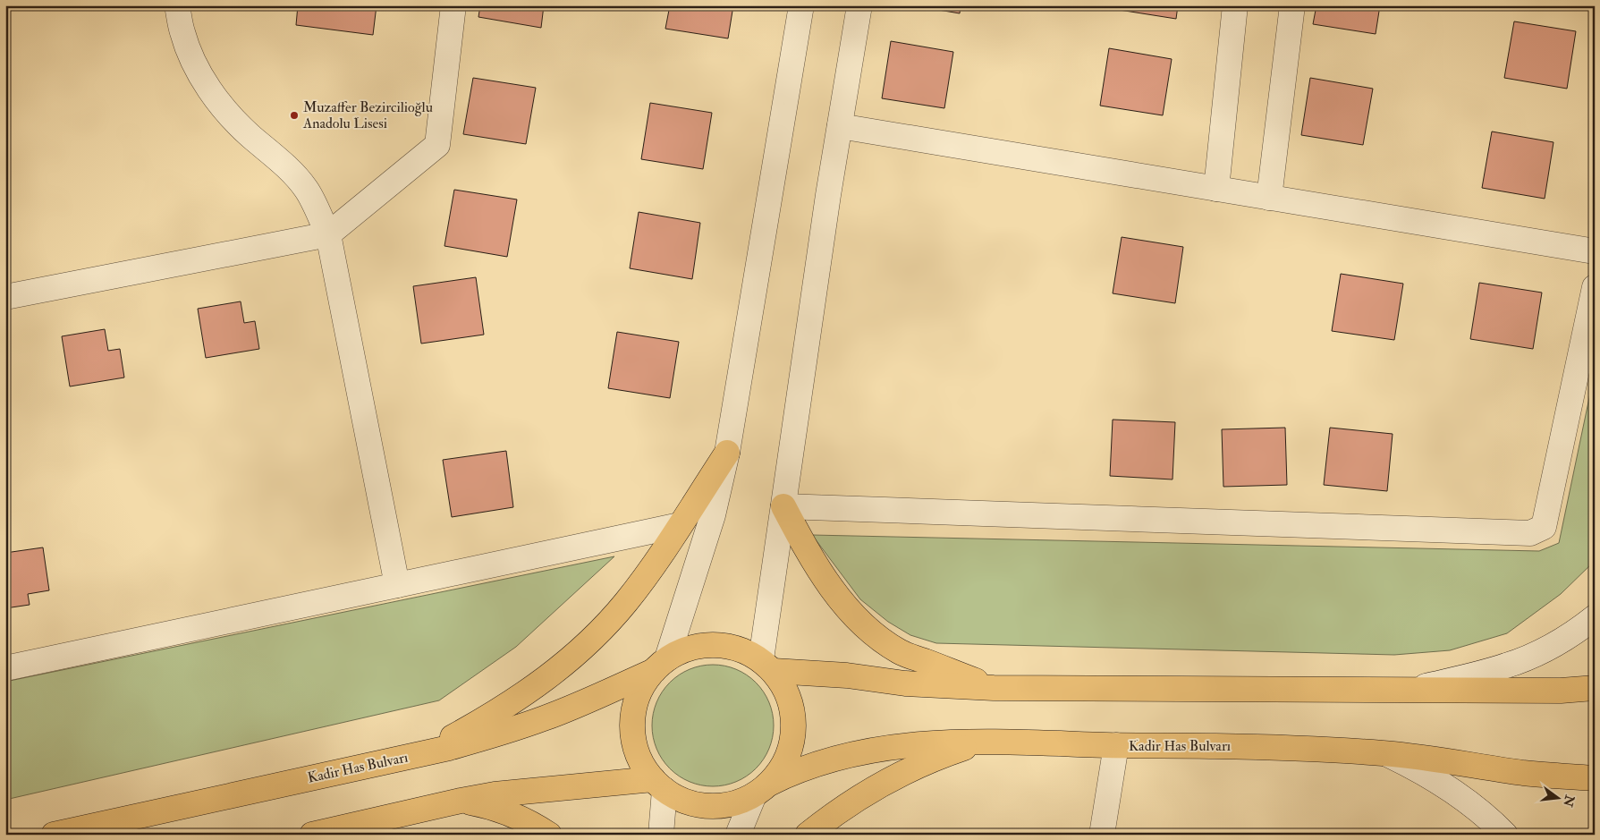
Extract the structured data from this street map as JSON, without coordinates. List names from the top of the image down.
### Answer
{
  "streets": {
    "highway": ["Kadir Has Bulvarı"]
  },
  "places": ["Muzaffer Bezircilioğlu Anadolu Lisesi"],
  "north": "right"
}
